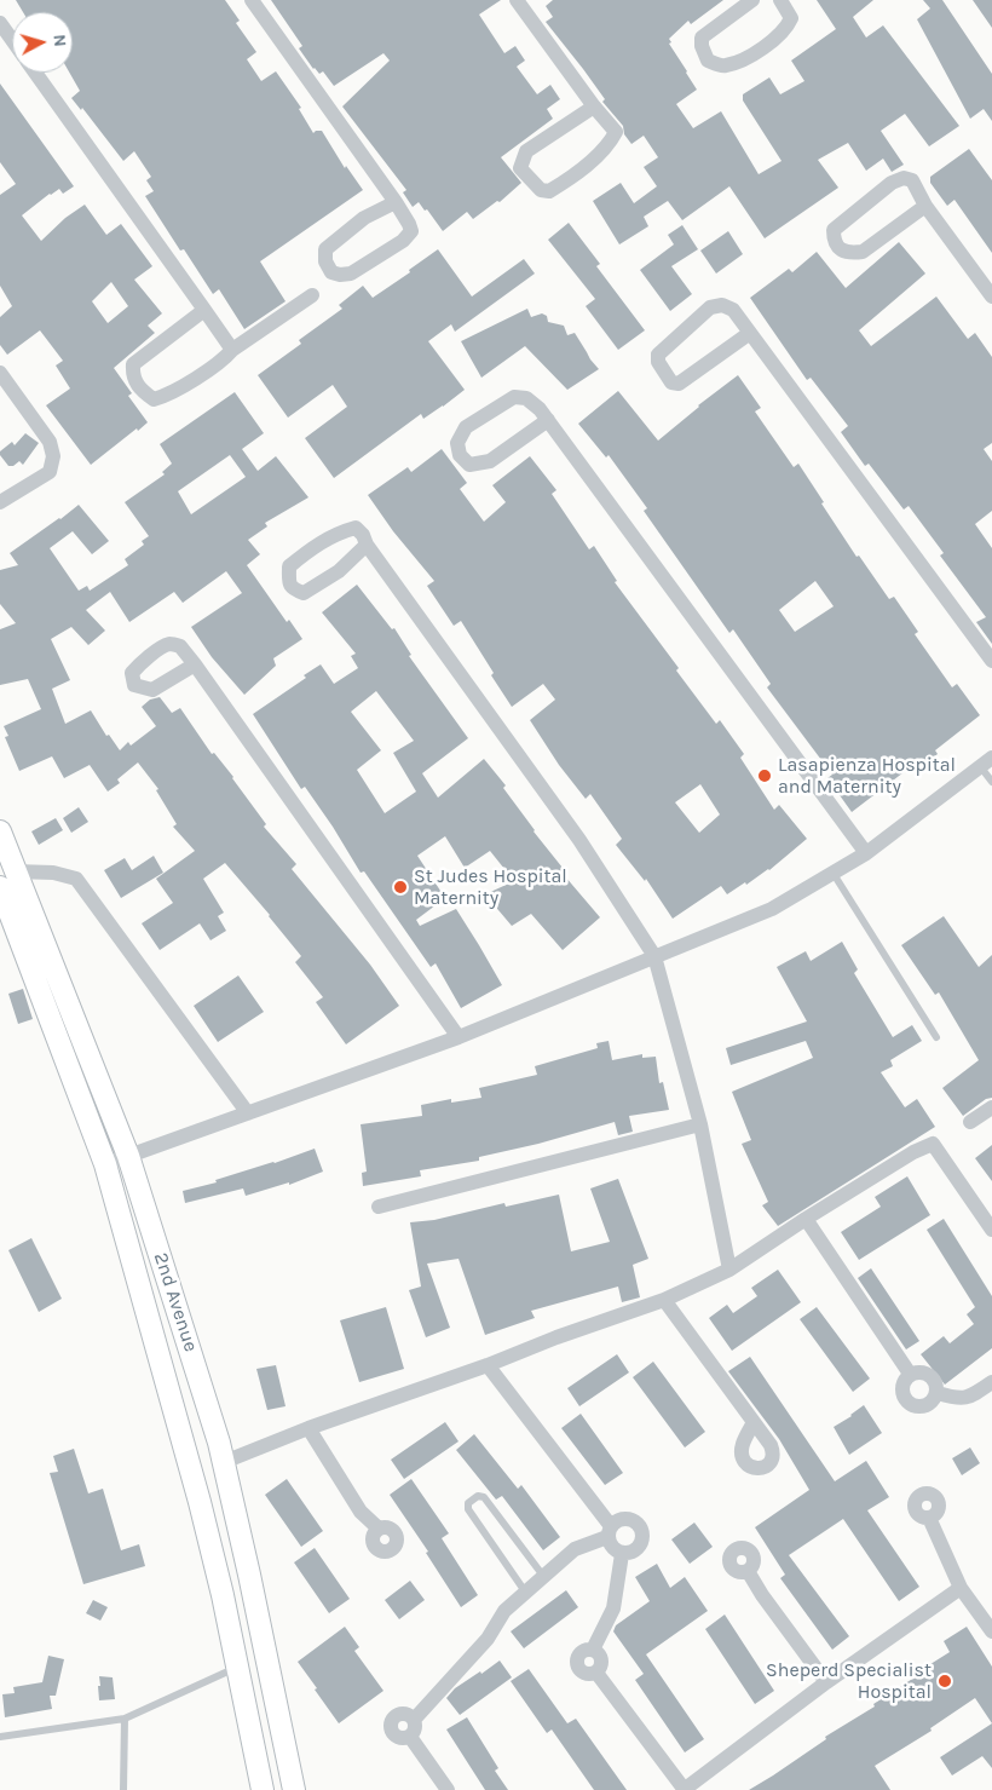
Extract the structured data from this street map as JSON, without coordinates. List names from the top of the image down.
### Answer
{
  "streets": {
    "street": ["2nd Avenue"]
  },
  "places": ["Lasapienza Hospital and Maternity", "St Judes Hospital Maternity", "Sheperd Specialist Hospital"],
  "north": "right"
}
